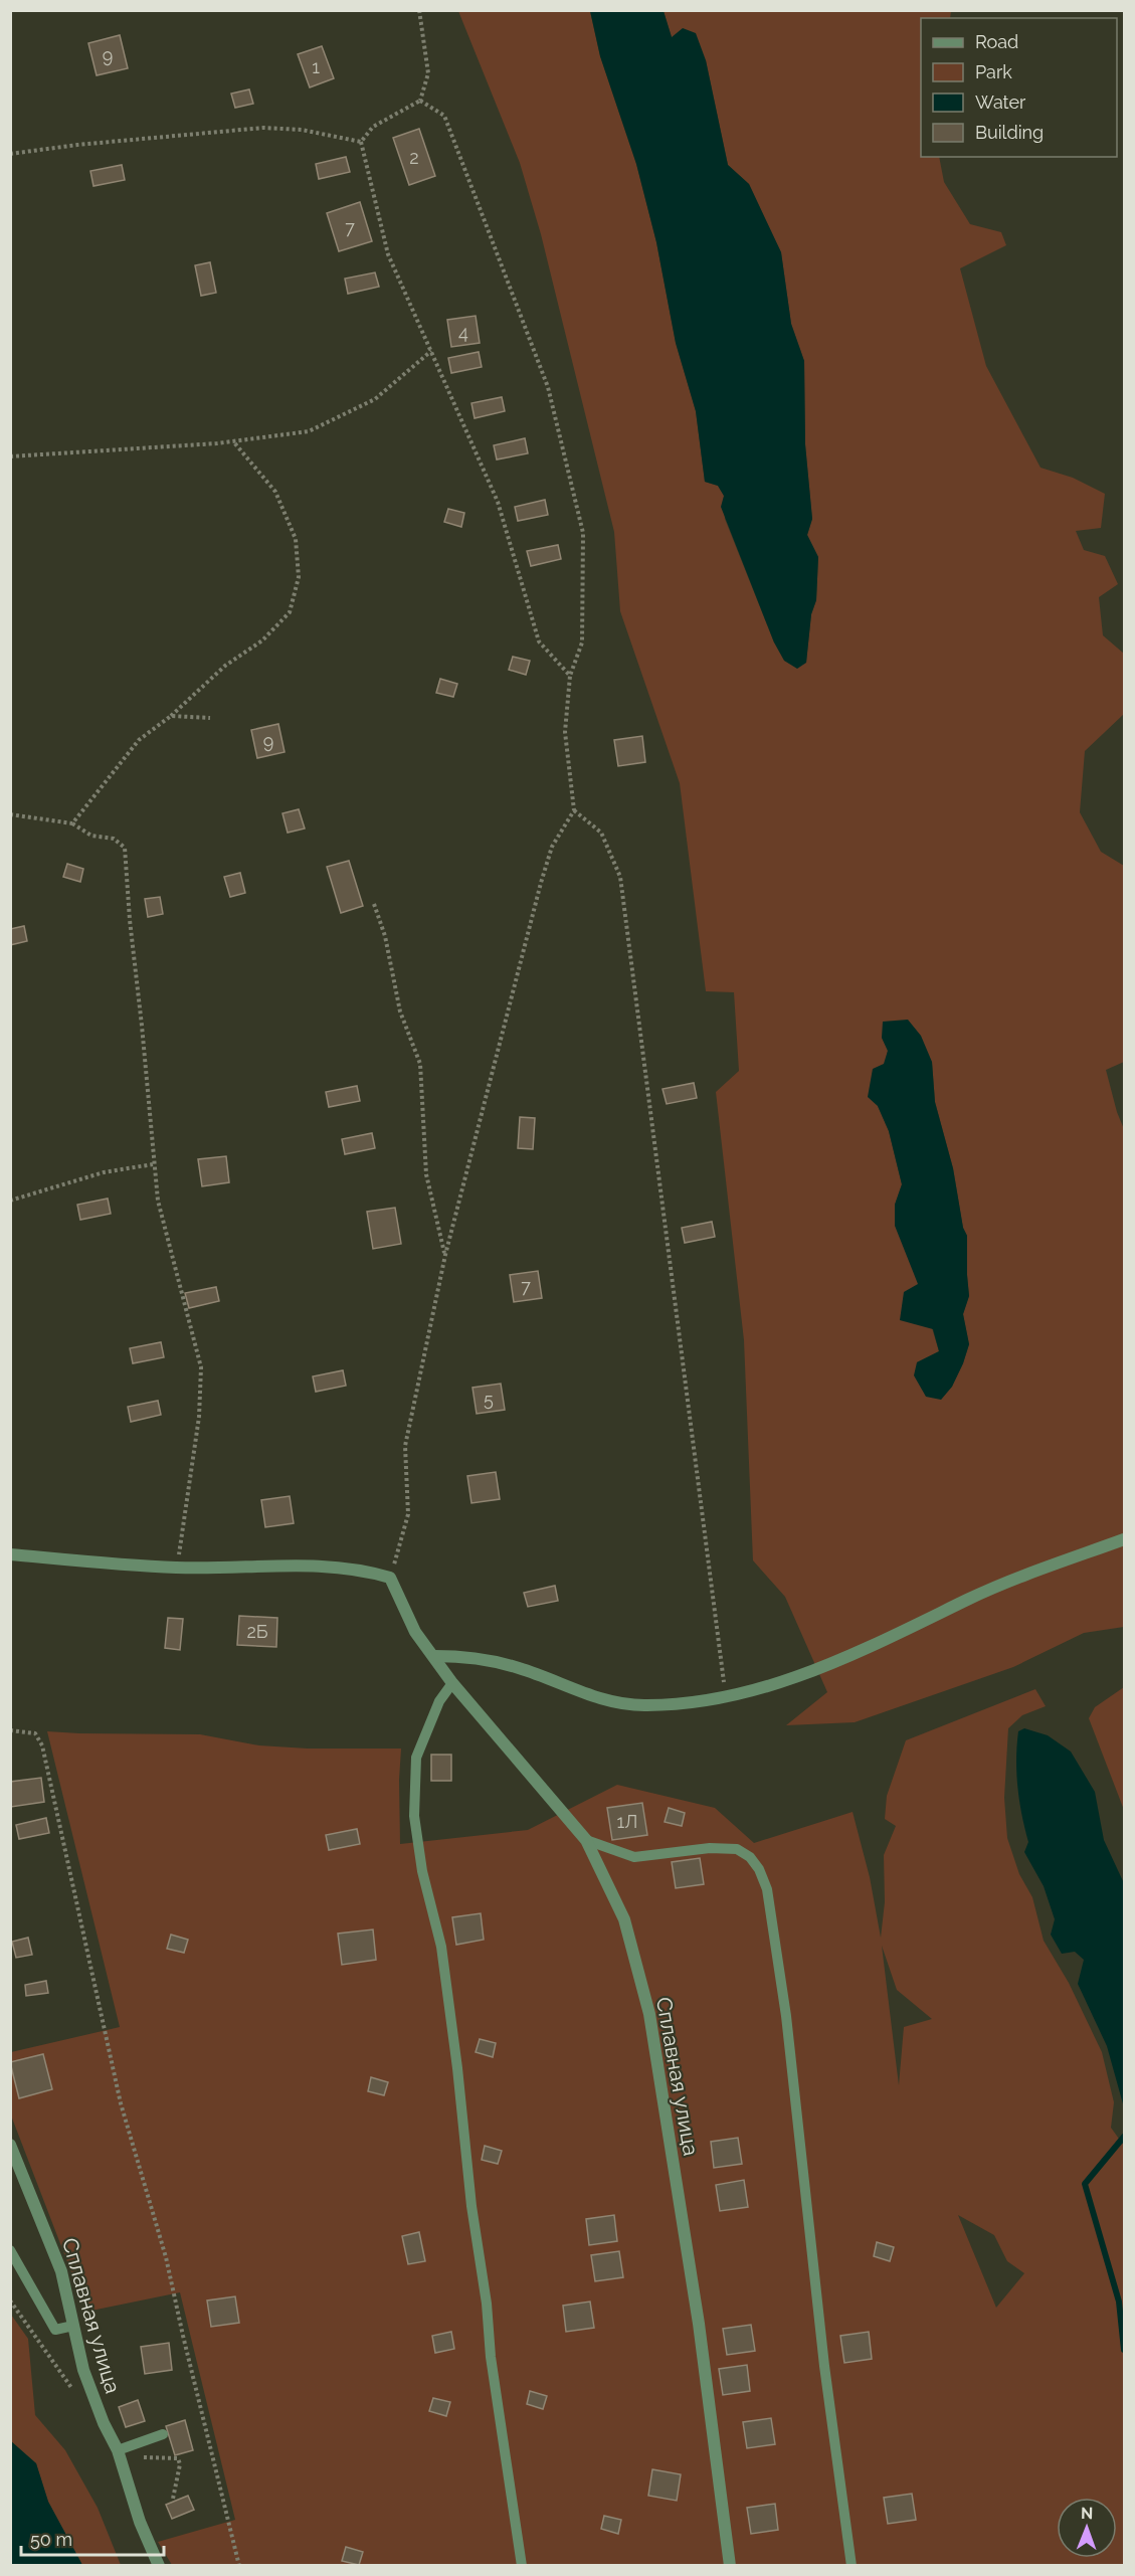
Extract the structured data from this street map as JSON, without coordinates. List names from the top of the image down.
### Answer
{
  "streets": {
    "street": ["Сплавная улица"]
  },
  "house_numbers": [
    "9",
    "1",
    "2",
    "7",
    "4",
    "9",
    "7",
    "5",
    "2Б",
    "1Л"
  ],
  "legend": [
    "Road",
    "Park",
    "Water",
    "Building"
  ],
  "scale_bar": "50 m",
  "north": "top"
}
